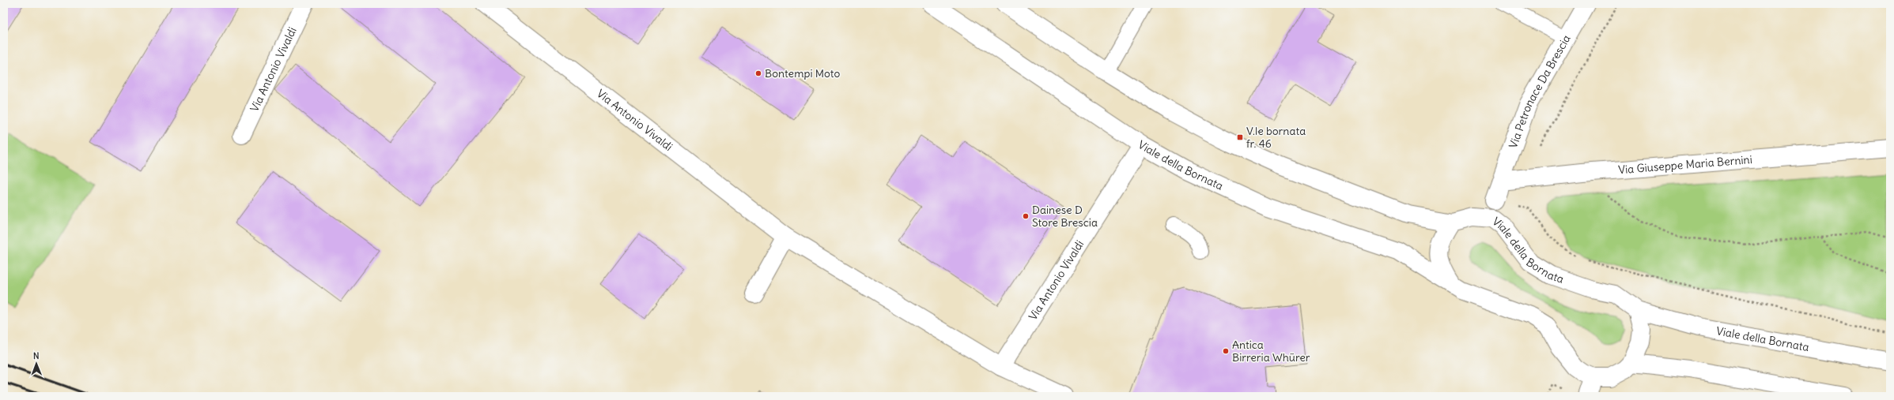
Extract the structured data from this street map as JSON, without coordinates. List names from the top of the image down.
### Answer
{
  "streets": {
    "main road": [
      "Via Antonio Vivaldi",
      "Via Petronace Da Brescia",
      "Viale della Bornata",
      "Via Giuseppe Maria Bernini"
    ]
  },
  "crossings": [
    ["Via Antonio Vivaldi", "Viale della Bornata"],
    ["Via Petronace Da Brescia", "Via Giuseppe Maria Bernini"]
  ],
  "places": {
    "other": ["Bontempi Moto", "Dainese D Store Brescia", "Antica Birreria Whürer"],
    "transit": ["V.le bornata fr. 46"]
  },
  "north": "top"
}
